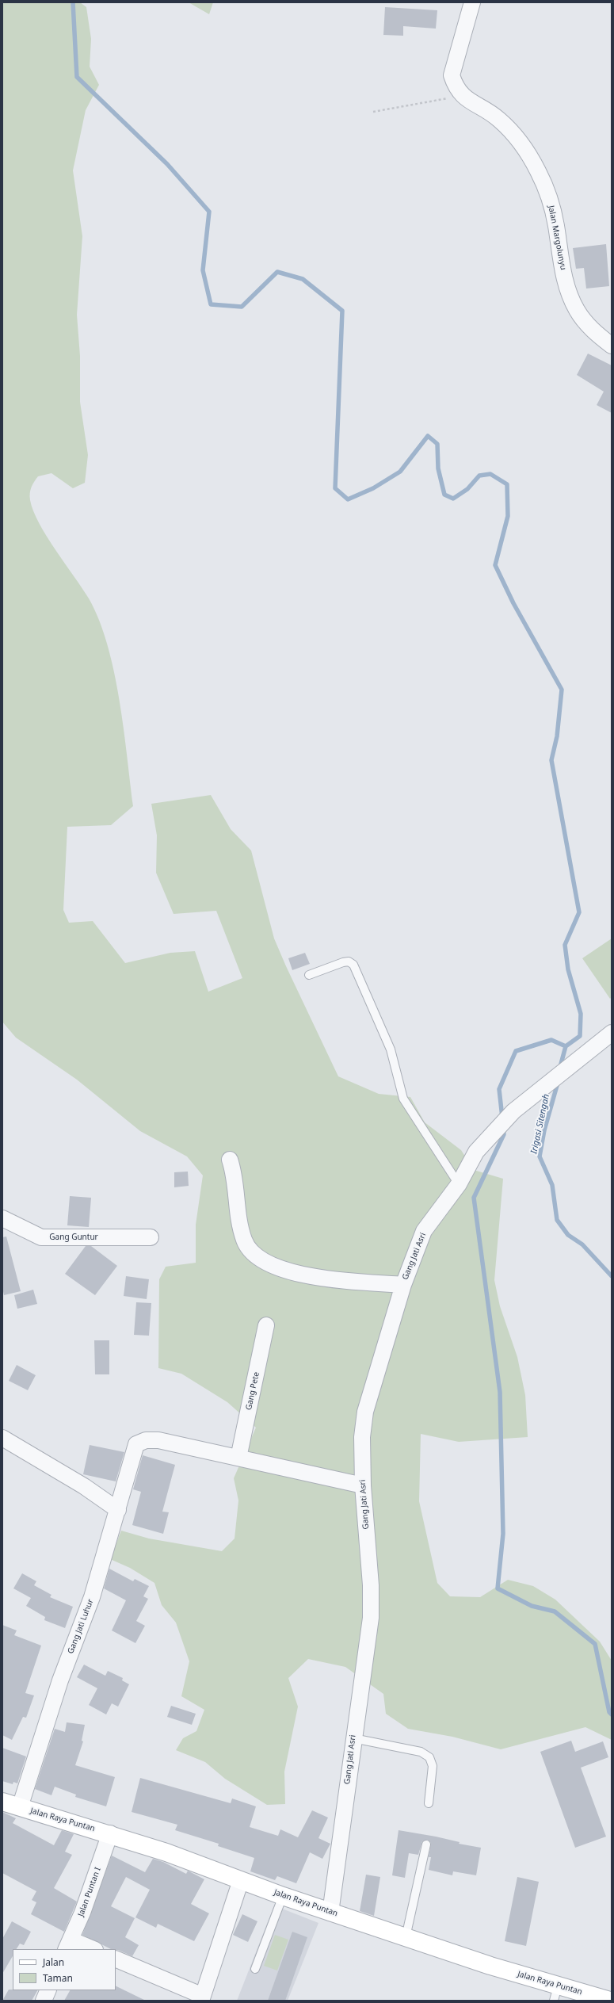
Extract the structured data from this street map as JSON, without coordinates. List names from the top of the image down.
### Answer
{
  "streets": {
    "main road": ["Jalan Raya Puntan"],
    "street": [
      "Jalan Margolunyu",
      "Gang Guntur",
      "Gang Jati Asri",
      "Gang Pete",
      "Gang Jati Luhur",
      "Jalan Puntan I"
    ]
  },
  "crossings": [
    ["Gang Jati Asri", "Jalan Raya Puntan"],
    ["Gang Pete", "Gang Jati Luhur"],
    ["Gang Jati Luhur", "Jalan Raya Puntan"],
    ["Jalan Raya Puntan", "Jalan Puntan I"]
  ],
  "water": ["Irigasi Sitengah"],
  "legend": ["Jalan", "Taman"]
}
